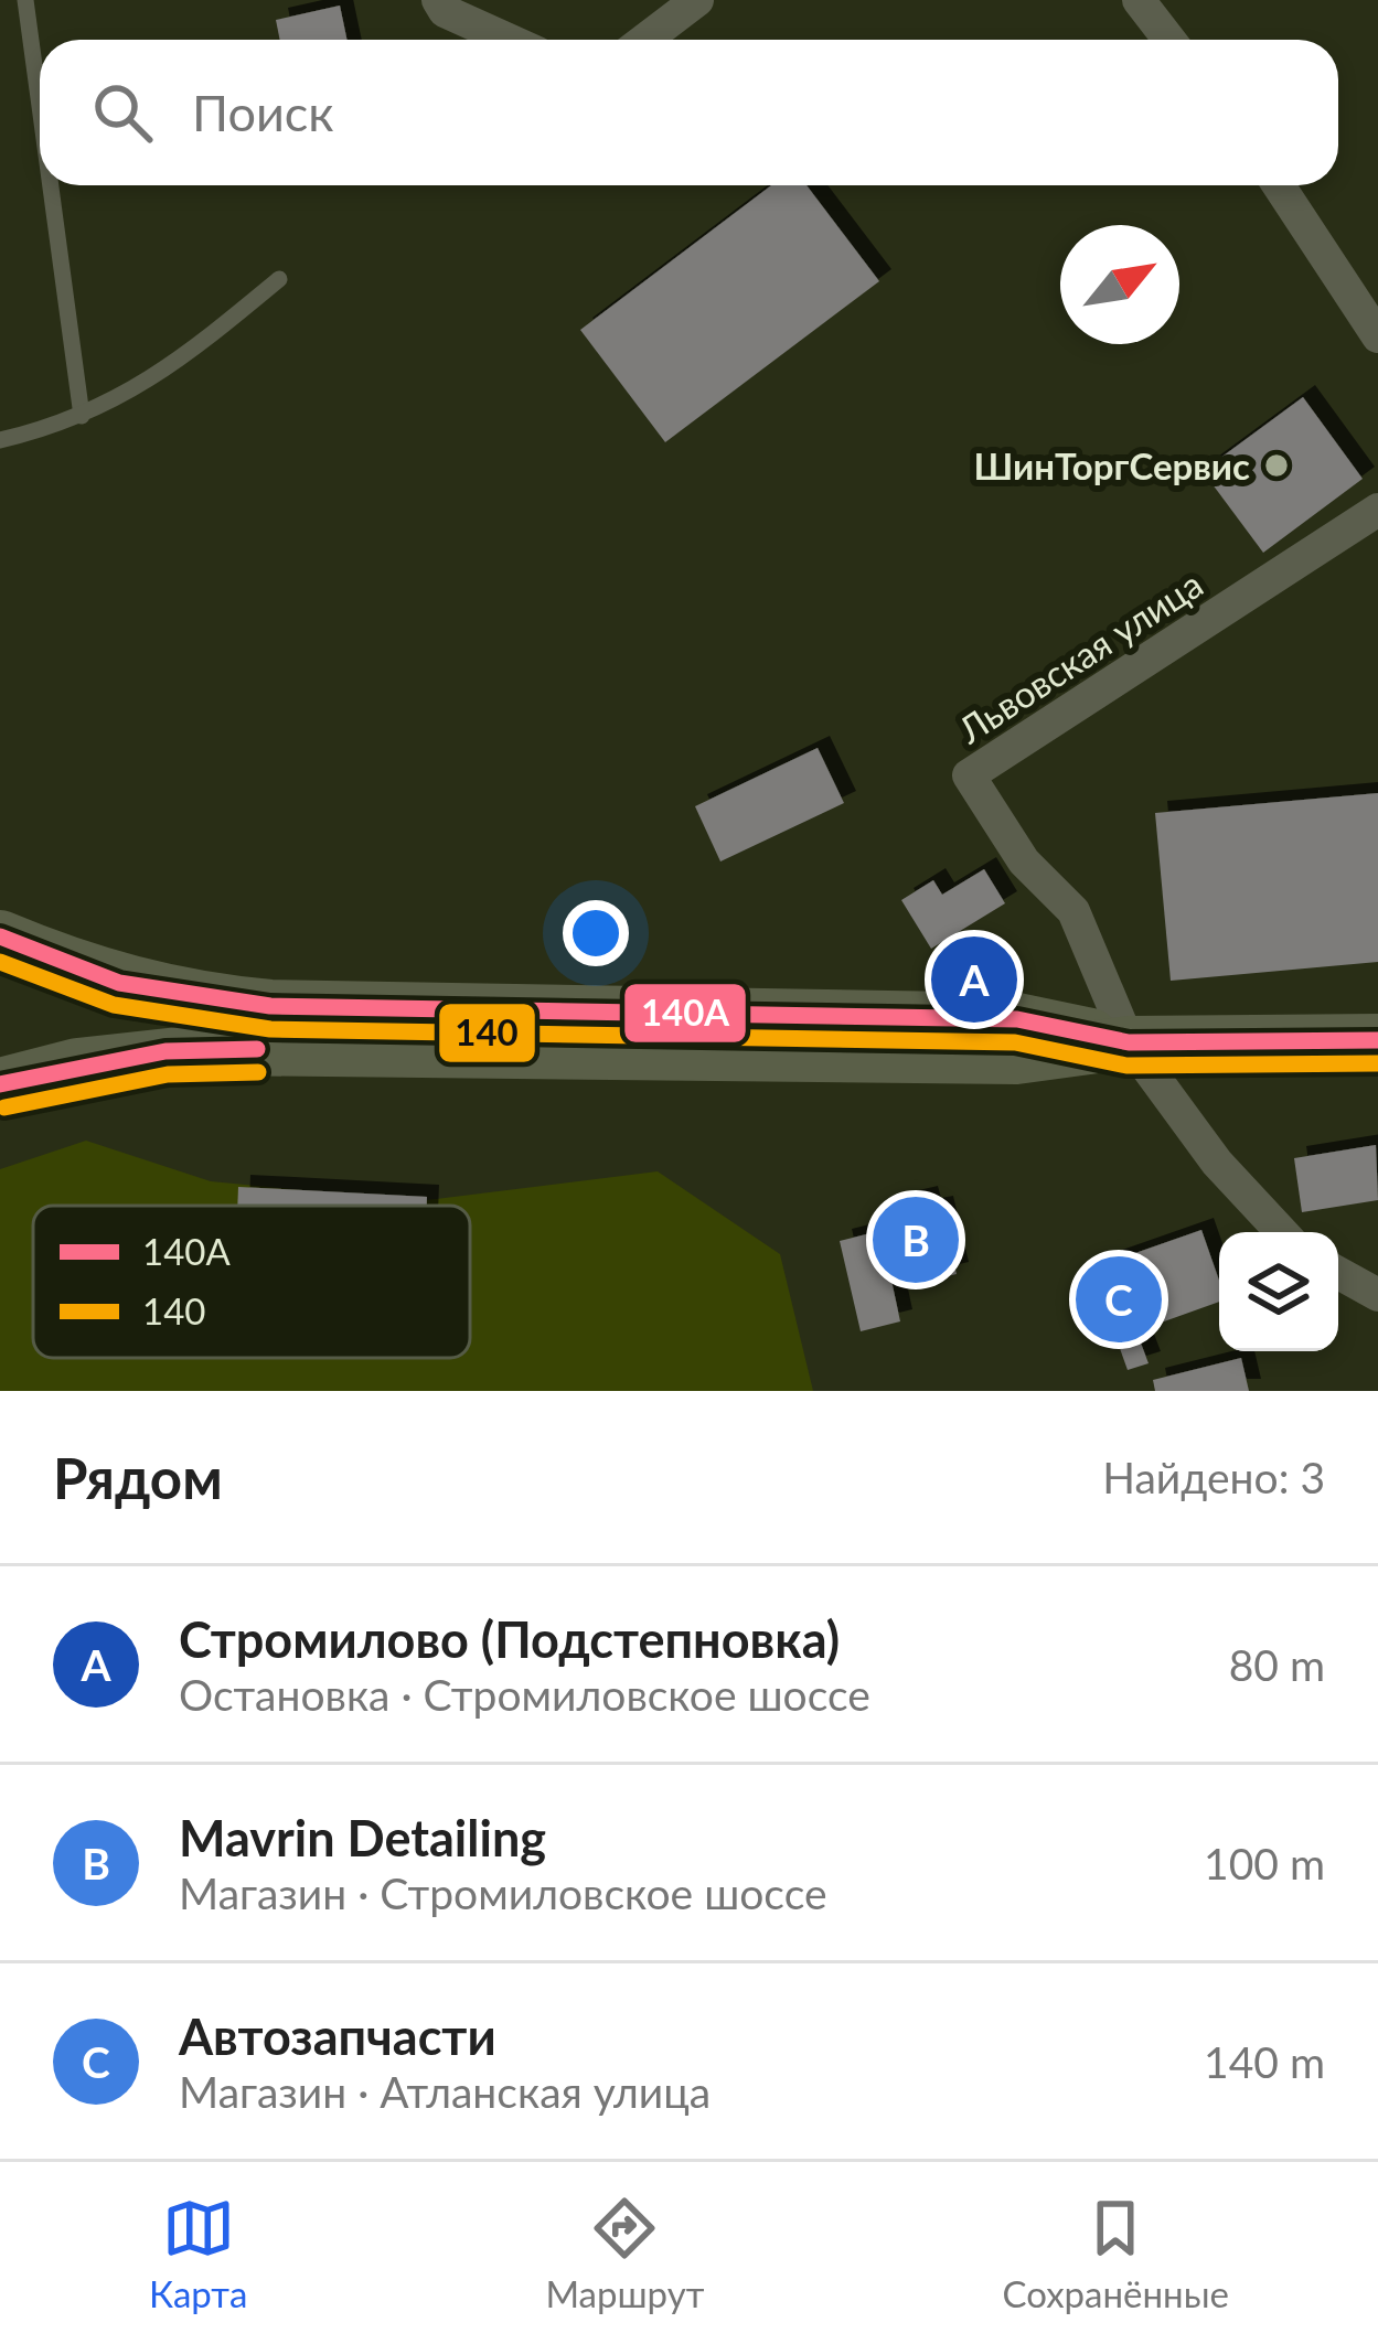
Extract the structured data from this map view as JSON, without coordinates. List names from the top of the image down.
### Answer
{
  "streets": {
    "street": ["Львовская улица"]
  },
  "places": ["ШинТоргСервис"],
  "lines": ["transit line 140А", "transit line 140"],
  "legend": ["140А", "140"],
  "north": "top right",
  "page": {
    "search": "Поиск",
    "pins": ["A", "B", "C"],
    "heading": ["Рядом", "Найдено: 3"],
    "list": [
      {
        "mark": "A",
        "name": "Стромилово (Подстепновка)",
        "note": "Остановка · Стромиловское шоссе",
        "value": "80 m"
      },
      {
        "mark": "B",
        "name": "Mavrin Detailing",
        "note": "Магазин · Стромиловское шоссе",
        "value": "100 m"
      },
      {
        "mark": "C",
        "name": "Автозапчасти",
        "note": "Магазин · Атланская улица",
        "value": "140 m"
      }
    ],
    "nav": ["Карта", "Маршрут", "Сохранённые"]
  }
}
